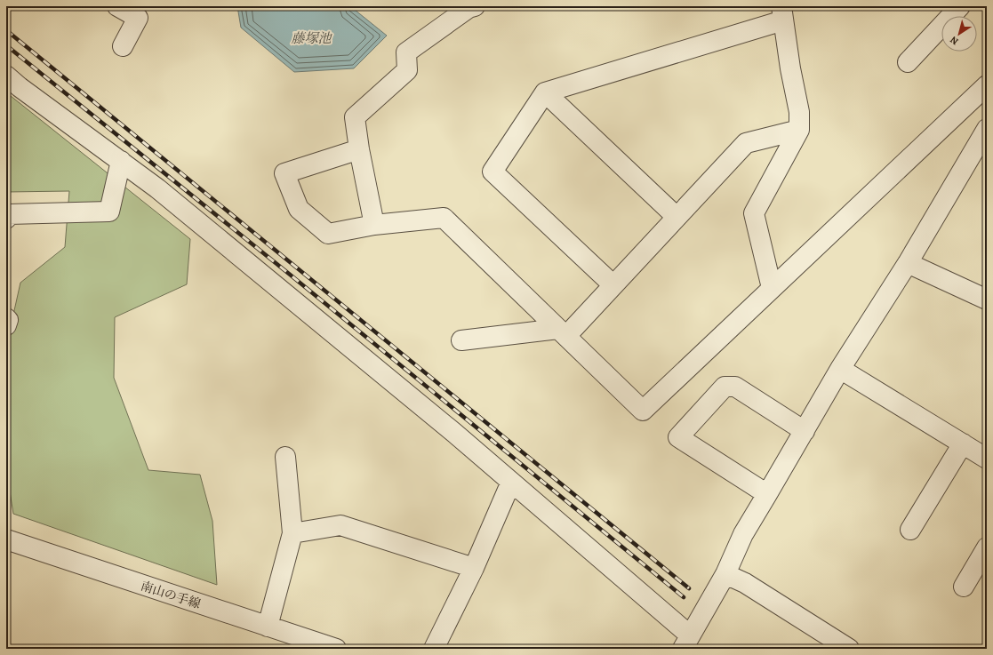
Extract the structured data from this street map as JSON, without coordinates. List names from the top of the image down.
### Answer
{
  "streets": {
    "street": ["南山の手線"]
  },
  "water": ["藤塚池"],
  "north": "bottom left"
}
